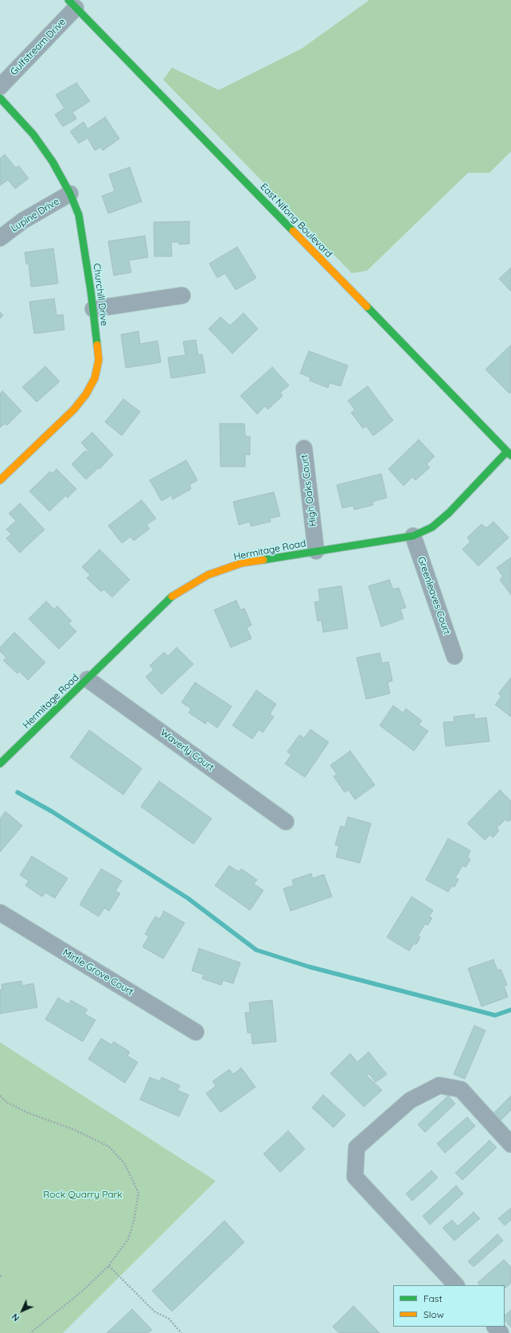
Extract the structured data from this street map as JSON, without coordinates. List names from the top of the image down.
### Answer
{
  "streets": {
    "street": [
      "Gulfstream Drive",
      "Lupine Drive",
      "East Nifong Boulevard",
      "Churchill Drive",
      "High Oaks Court",
      "Hermitage Road",
      "Greenleaves Court",
      "Waverly Court",
      "Mirtle Grove Court"
    ]
  },
  "crossings": [
    ["Gulfstream Drive", "East Nifong Boulevard"],
    ["Lupine Drive", "Churchill Drive"],
    ["East Nifong Boulevard", "Hermitage Road"],
    ["High Oaks Court", "Hermitage Road"],
    ["Hermitage Road", "Greenleaves Court"],
    ["Hermitage Road", "Waverly Court"]
  ],
  "parks": ["Rock Quarry Park"],
  "legend": ["Fast", "Slow"],
  "north": "bottom left"
}
